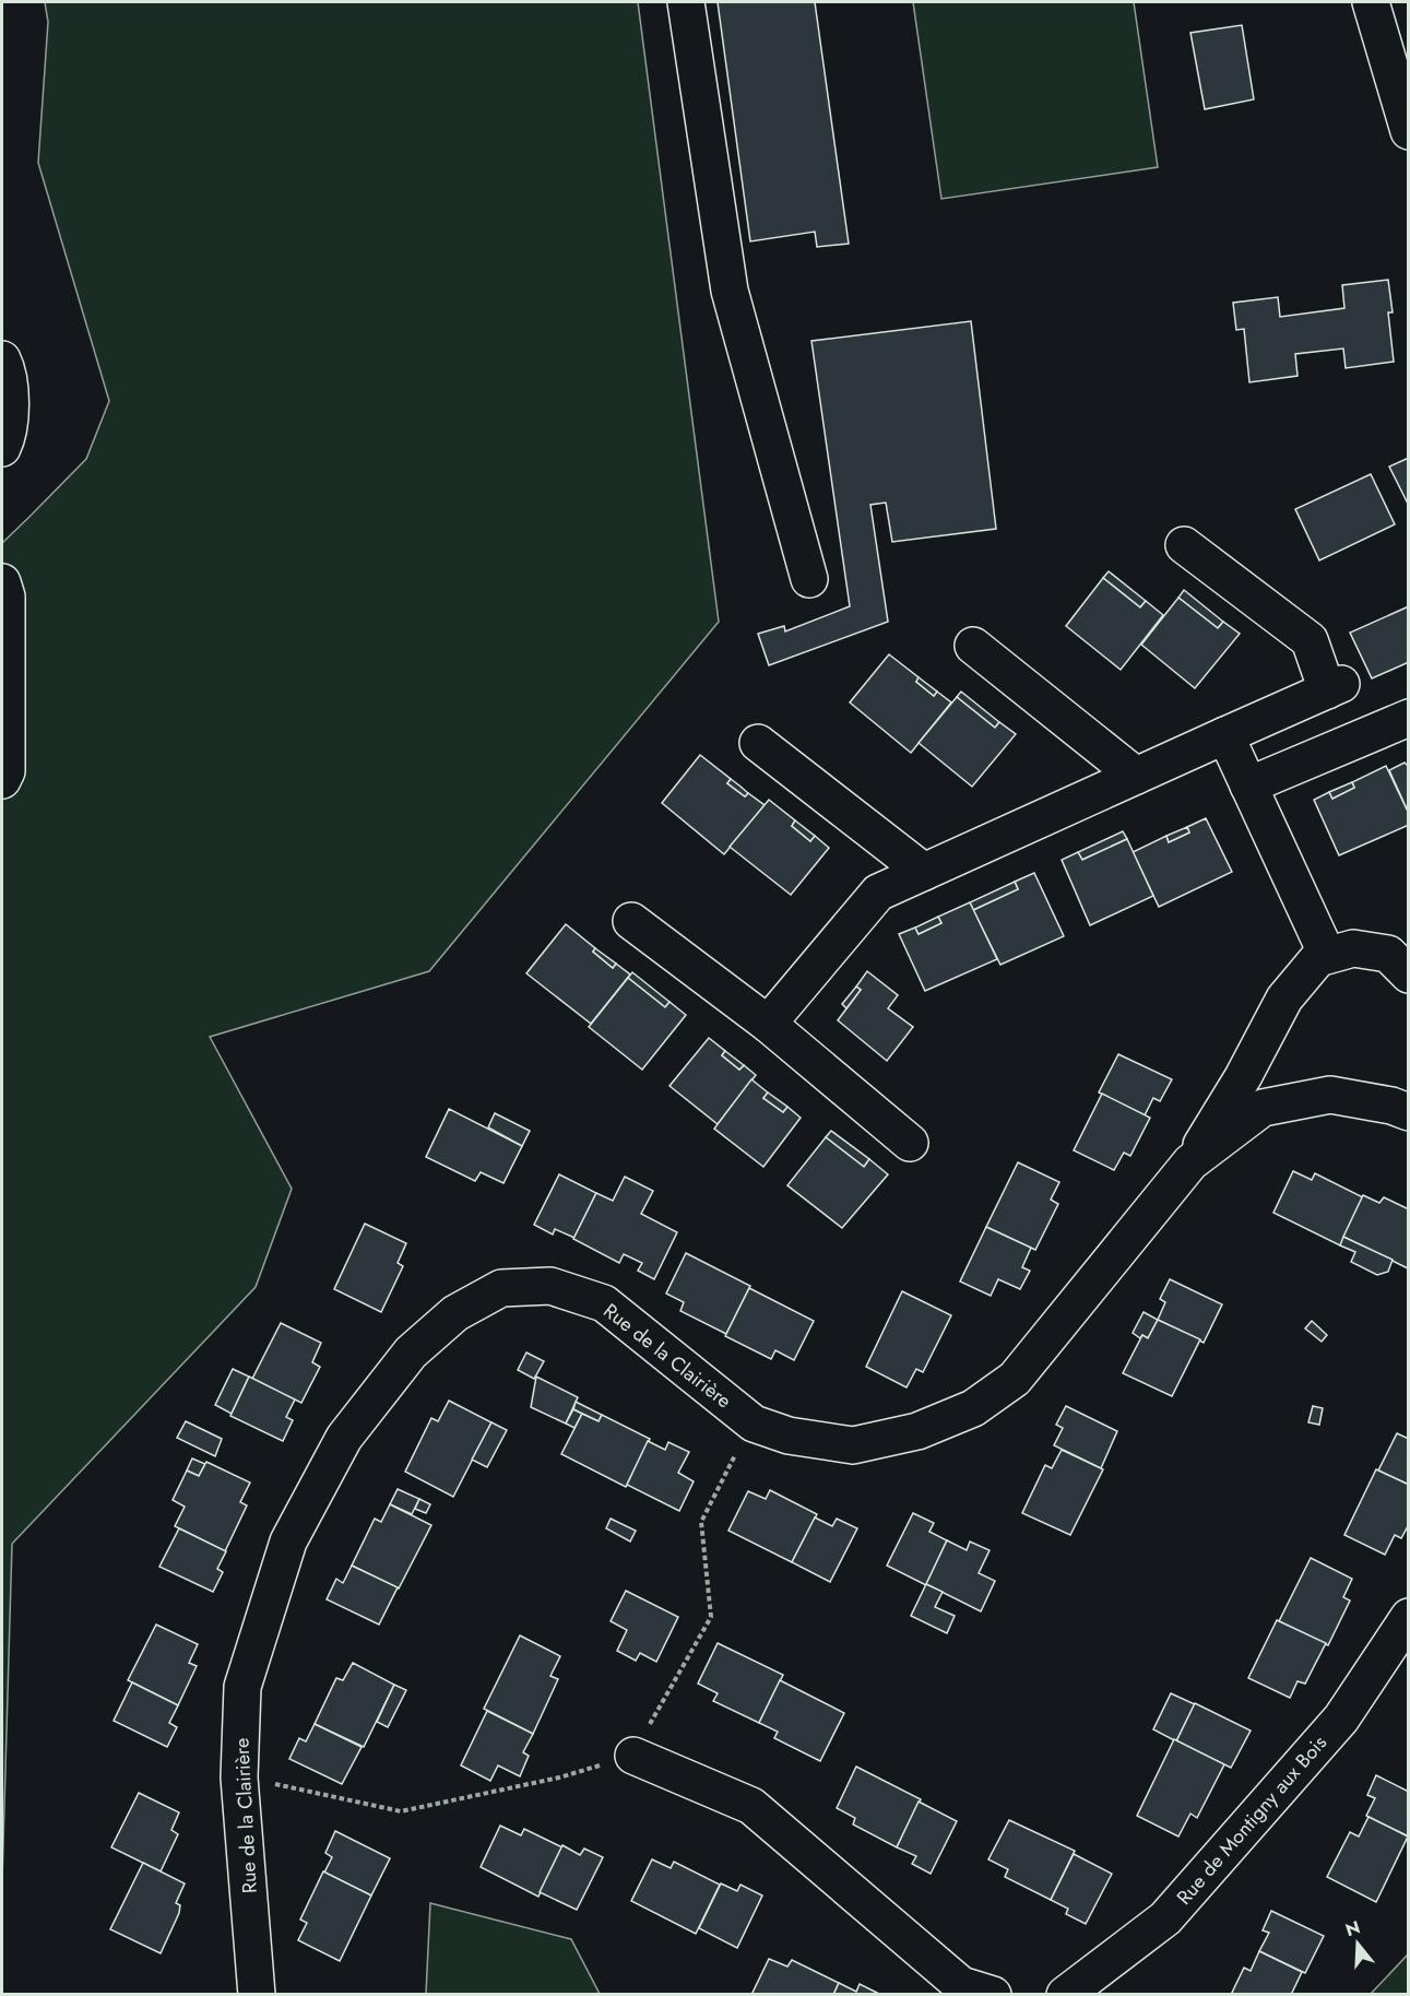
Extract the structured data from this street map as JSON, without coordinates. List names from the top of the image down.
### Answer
{
  "streets": {
    "street": ["Rue de la Clairière", "Rue de Montigny aux Bois"]
  },
  "north": "top"
}
